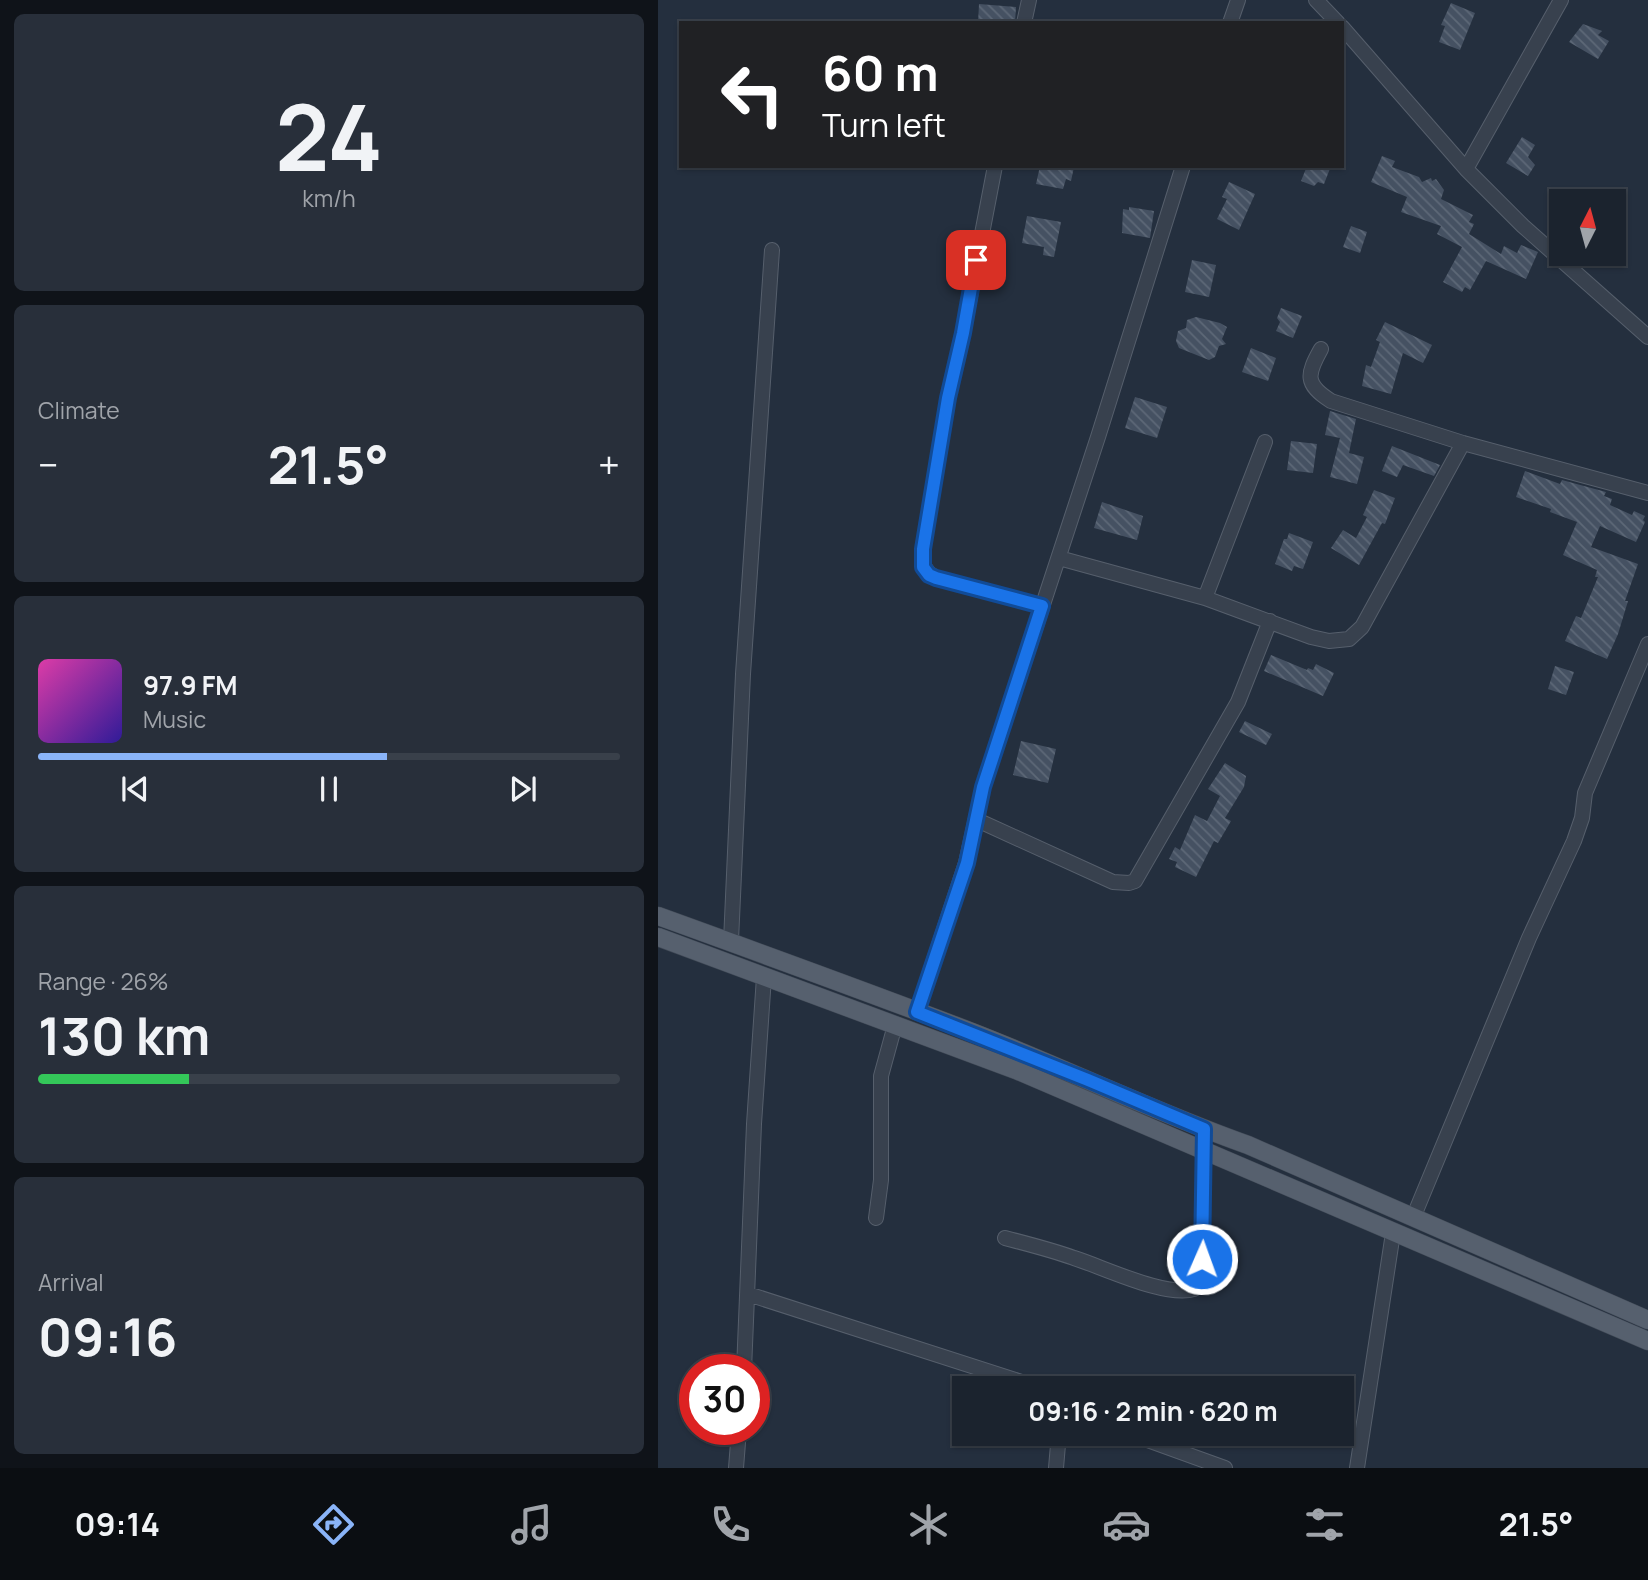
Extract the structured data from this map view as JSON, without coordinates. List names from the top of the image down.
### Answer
{
  "north": "top",
  "page": {
    "tile": [
      ["24", "km/h"],
      "Climate",
      ["Range · 26%", "130 km"],
      ["Arrival", "09:16"]
    ],
    "turn": ["60 m", "Turn left"],
    "heat": ["−", "21.5°", "+"],
    "song": ["97.9 FM", "Music"],
    "limit": "30",
    "trip": "09:16 · 2 min · 620 m",
    "tabs": ["09:14", "21.5°"]
  }
}
